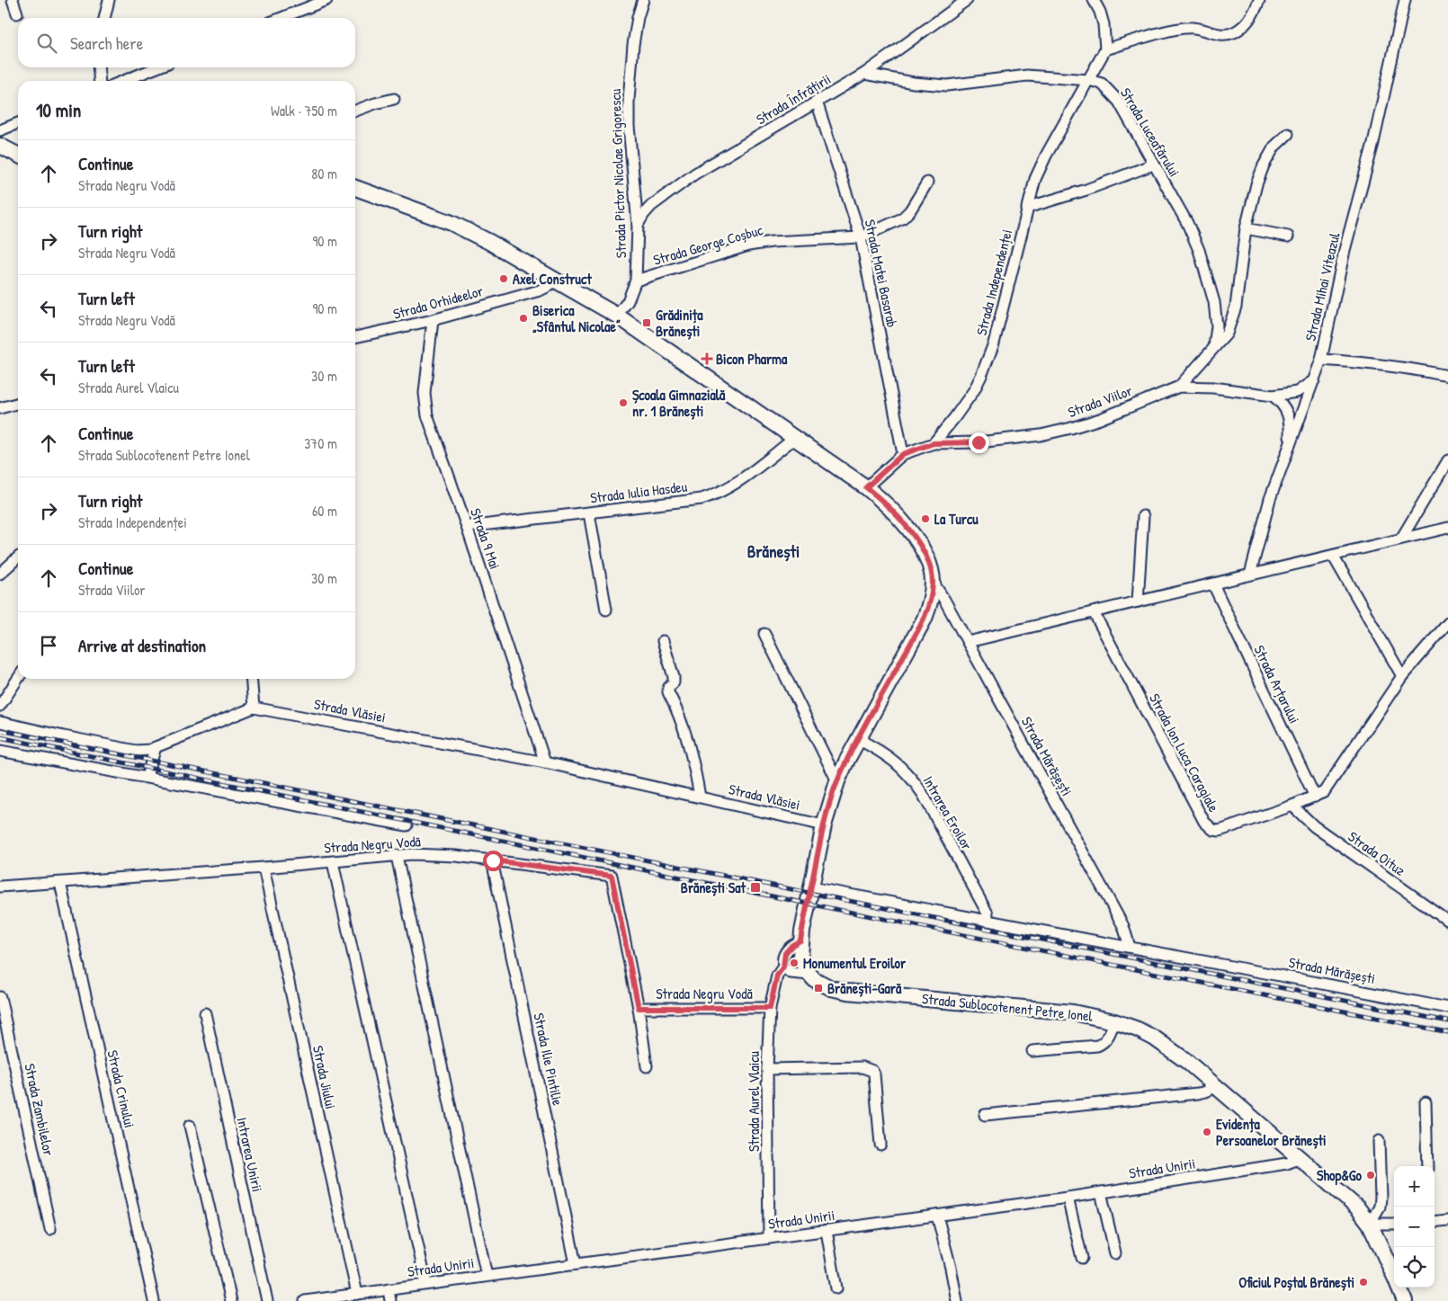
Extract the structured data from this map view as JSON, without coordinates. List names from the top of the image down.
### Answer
{
  "streets": {
    "main road": ["Strada Sublocotenent Petre Ionel"],
    "street": [
      "Strada Înfrățirii",
      "Strada Luceafărului",
      "Strada Pictor Nicolae Grigorescu",
      "Strada George Coșbuc",
      "Strada Matei Basarab",
      "Strada Independenței",
      "Strada Mihai Viteazul",
      "Strada Orhideelor",
      "Strada Viilor",
      "Strada Iulia Hasdeu",
      "Strada 9 Mai",
      "Strada Arțarului",
      "Strada Vlăsiei",
      "Strada Ion Luca Caragiale",
      "Strada Mărășești",
      "Intrarea Eroilor",
      "Strada Negru Vodă",
      "Strada Oituz",
      "Strada Ilie Pintilie",
      "Strada Jiului",
      "Strada Crinului",
      "Strada Aurel Vlaicu",
      "Strada Zambilelor",
      "Intrarea Unirii",
      "Strada Unirii"
    ]
  },
  "crossings": [
    ["Strada Înfrățirii", "Strada Luceafărului"],
    ["Strada Înfrățirii", "Strada Pictor Nicolae Grigorescu"],
    ["Strada Înfrățirii", "Strada Matei Basarab"],
    ["Strada Luceafărului", "Strada Independenței"],
    ["Strada Pictor Nicolae Grigorescu", "Strada George Coșbuc"],
    ["Strada George Coșbuc", "Strada Matei Basarab"],
    ["Strada Independenței", "Strada Viilor"],
    ["Strada Mihai Viteazul", "Strada Viilor"],
    ["Strada Orhideelor", "Strada 9 Mai"],
    ["Strada Iulia Hasdeu", "Strada 9 Mai"],
    ["Strada 9 Mai", "Strada Vlăsiei"],
    ["Strada Arțarului", "Strada Ion Luca Caragiale"],
    ["Strada Ion Luca Caragiale", "Strada Oituz"],
    ["Strada Mărășești", "Intrarea Eroilor"],
    ["Strada Negru Vodă", "Strada Ilie Pintilie"],
    ["Strada Negru Vodă", "Strada Jiului"],
    ["Strada Negru Vodă", "Strada Crinului"],
    ["Strada Negru Vodă", "Strada Aurel Vlaicu"],
    ["Strada Sublocotenent Petre Ionel", "Strada Aurel Vlaicu"],
    ["Strada Sublocotenent Petre Ionel", "Strada Unirii"],
    ["Strada Ilie Pintilie", "Strada Unirii"],
    ["Strada Jiului", "Strada Unirii"],
    ["Strada Aurel Vlaicu", "Strada Unirii"]
  ],
  "districts": ["Brănești"],
  "places": {
    "other": [
      "Axel Construct",
      "Biserica „Sfântul Nicolae”",
      "Școala Gimnazială nr. 1 Brănești",
      "La Turcu",
      "Monumentul Eroilor",
      "Evidența Persoanelor Brănești",
      "Shop&Go",
      "Oficiul Poștal Brănești"
    ],
    "transit": ["Grădinița Brănești", "Brănești Sat", "Brănești-Gară"],
    "health": ["Bicon Pharma"]
  },
  "page": {
    "search": "Search here",
    "heading": ["10 min", "Walk · 750 m"],
    "list": [
      ["Continue", "Strada Negru Vodă", "80 m"],
      ["Turn right", "Strada Negru Vodă", "90 m"],
      ["Turn left", "Strada Negru Vodă", "90 m"],
      ["Turn left", "Strada Aurel Vlaicu", "30 m"],
      ["Continue", "Strada Sublocotenent Petre Ionel", "370 m"],
      ["Turn right", "Strada Independenței", "60 m"],
      ["Continue", "Strada Viilor", "30 m"],
      "Arrive at destination"
    ],
    "map_buttons": ["+", "−"]
  }
}
